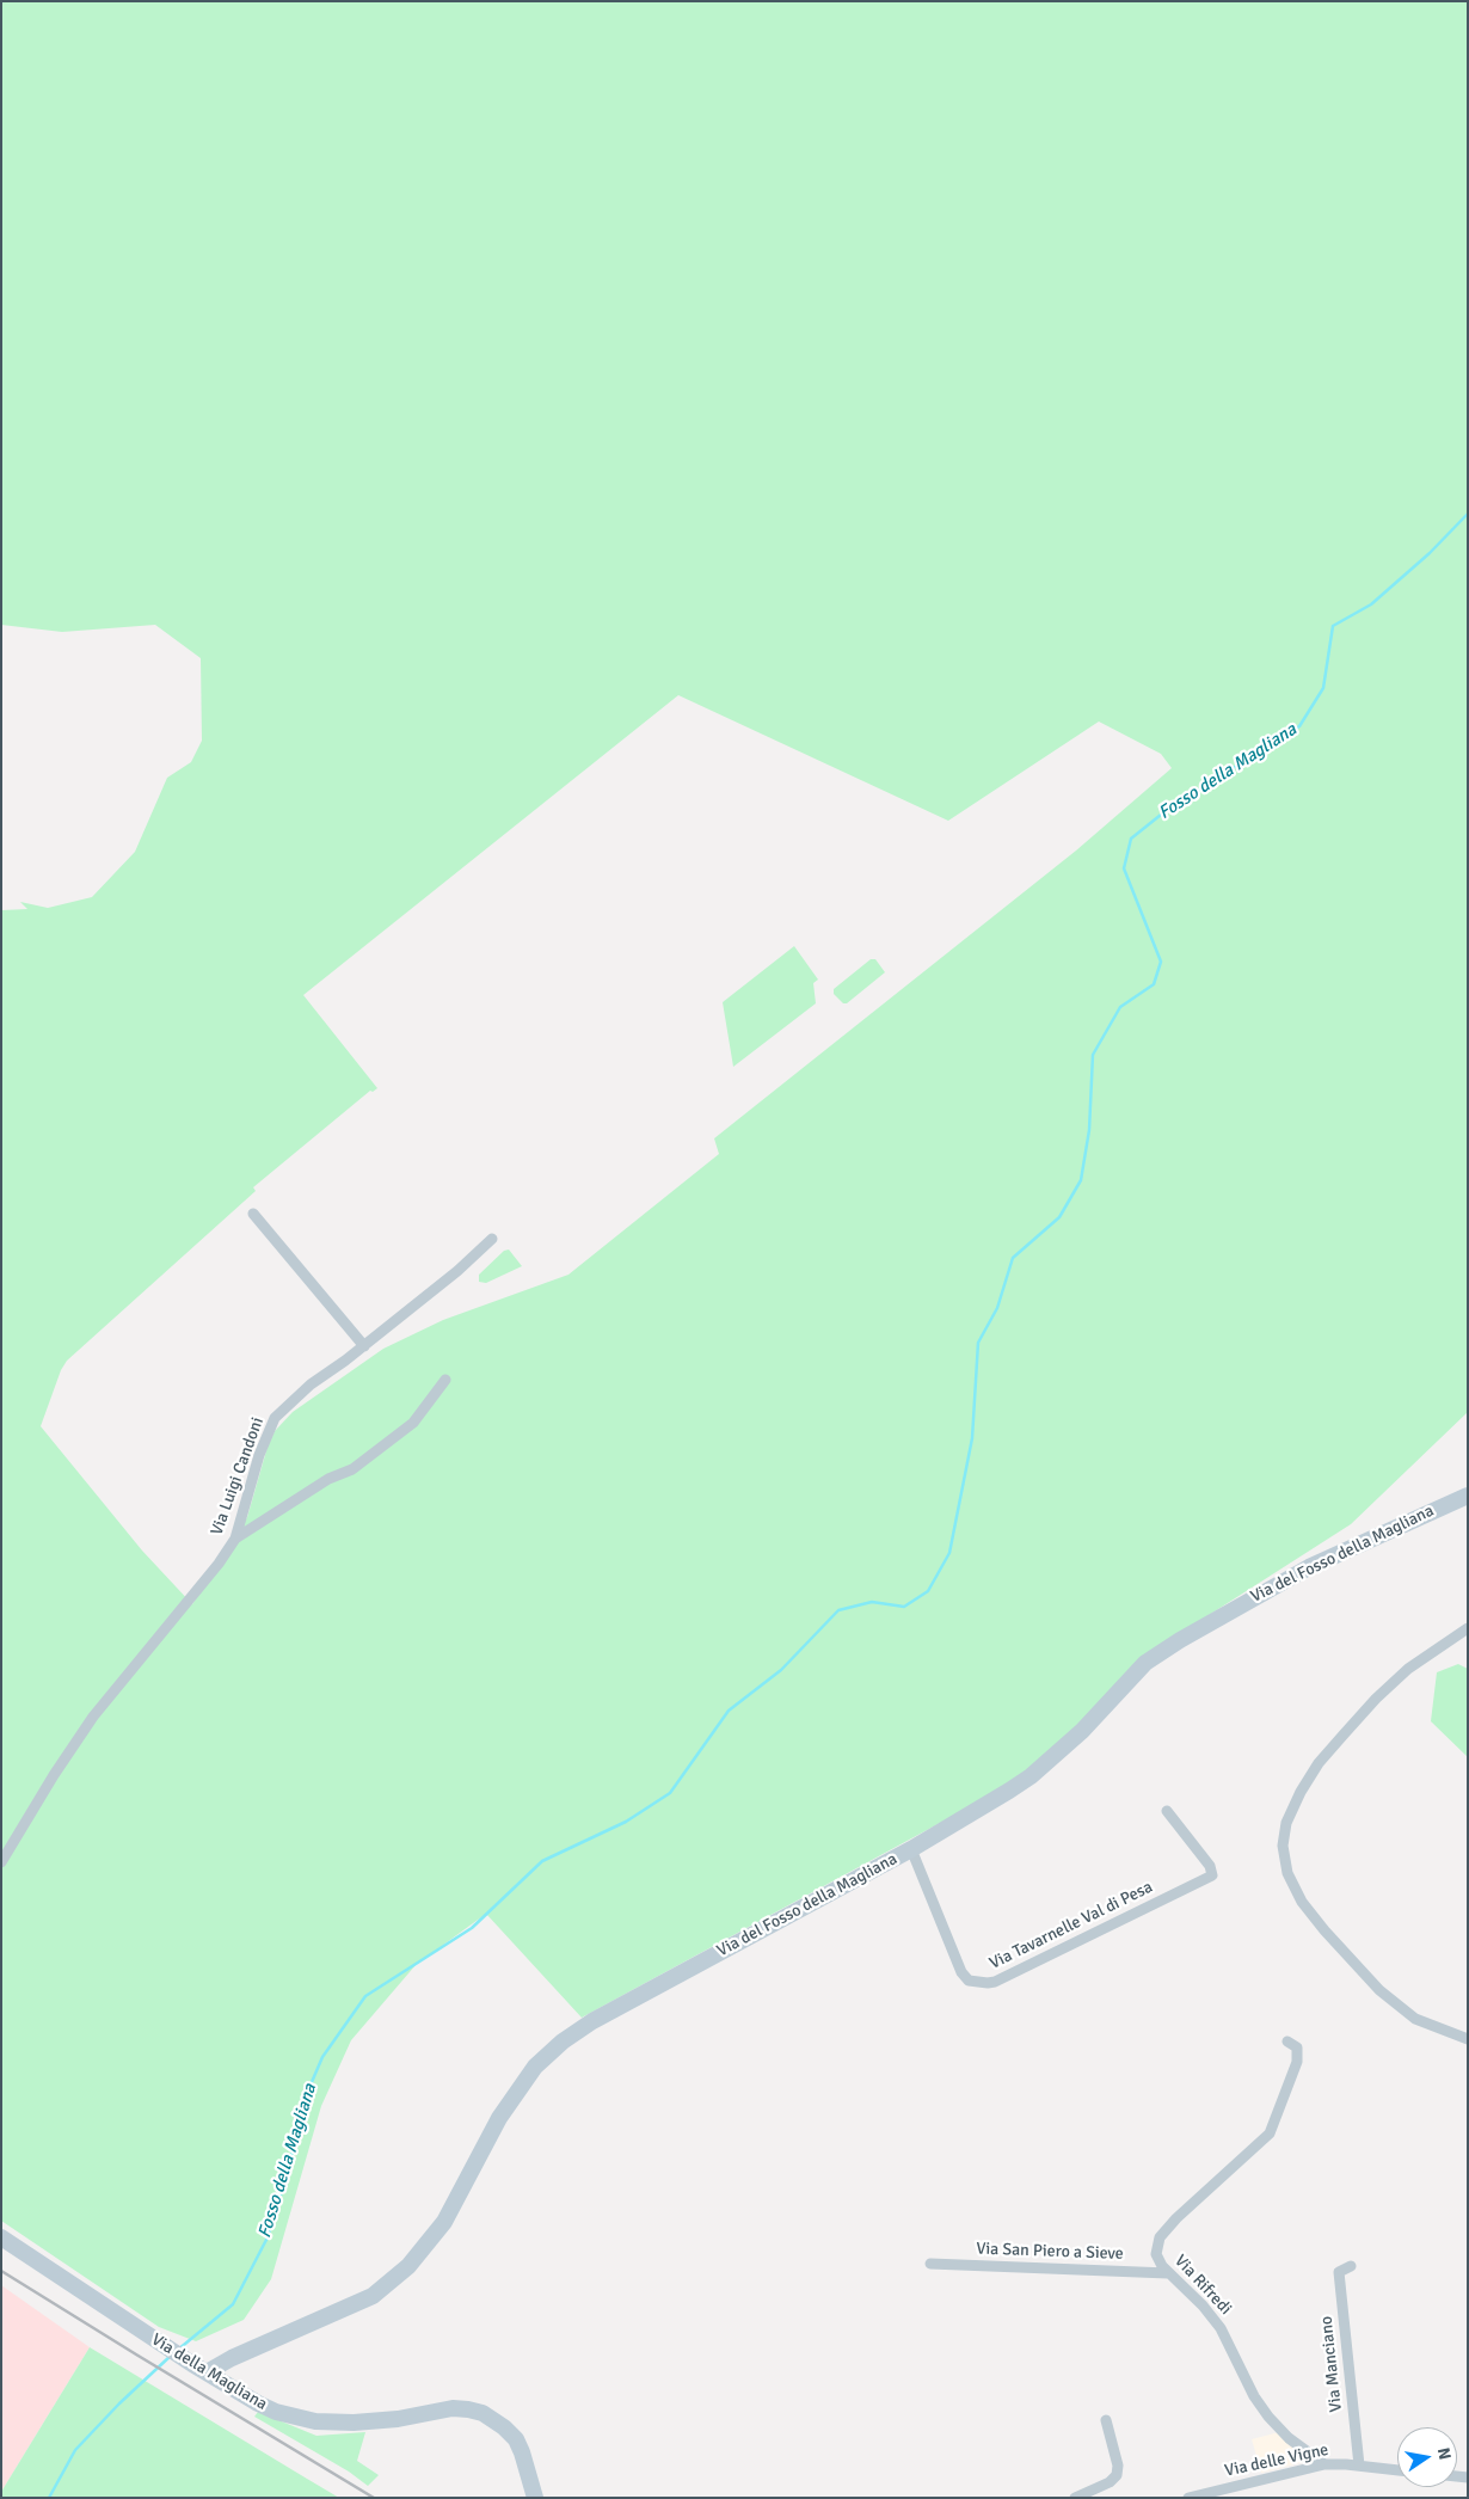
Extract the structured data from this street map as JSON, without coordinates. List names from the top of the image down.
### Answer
{
  "streets": {
    "street": [
      "Via Luigi Candoni",
      "Via del Fosso della Magliana",
      "Via Tavarnelle Val di Pesa",
      "Via San Piero a Sieve",
      "Via Rifredi",
      "Via Manciano",
      "Via della Magliana",
      "Via delle Vigne"
    ]
  },
  "crossings": [
    ["Via del Fosso della Magliana", "Via Tavarnelle Val di Pesa"],
    ["Via del Fosso della Magliana", "Via della Magliana"],
    ["Via San Piero a Sieve", "Via Rifredi"],
    ["Via Rifredi", "Via delle Vigne"],
    ["Via Manciano", "Via delle Vigne"]
  ],
  "water": ["Fosso della Magliana"],
  "north": "right"
}
